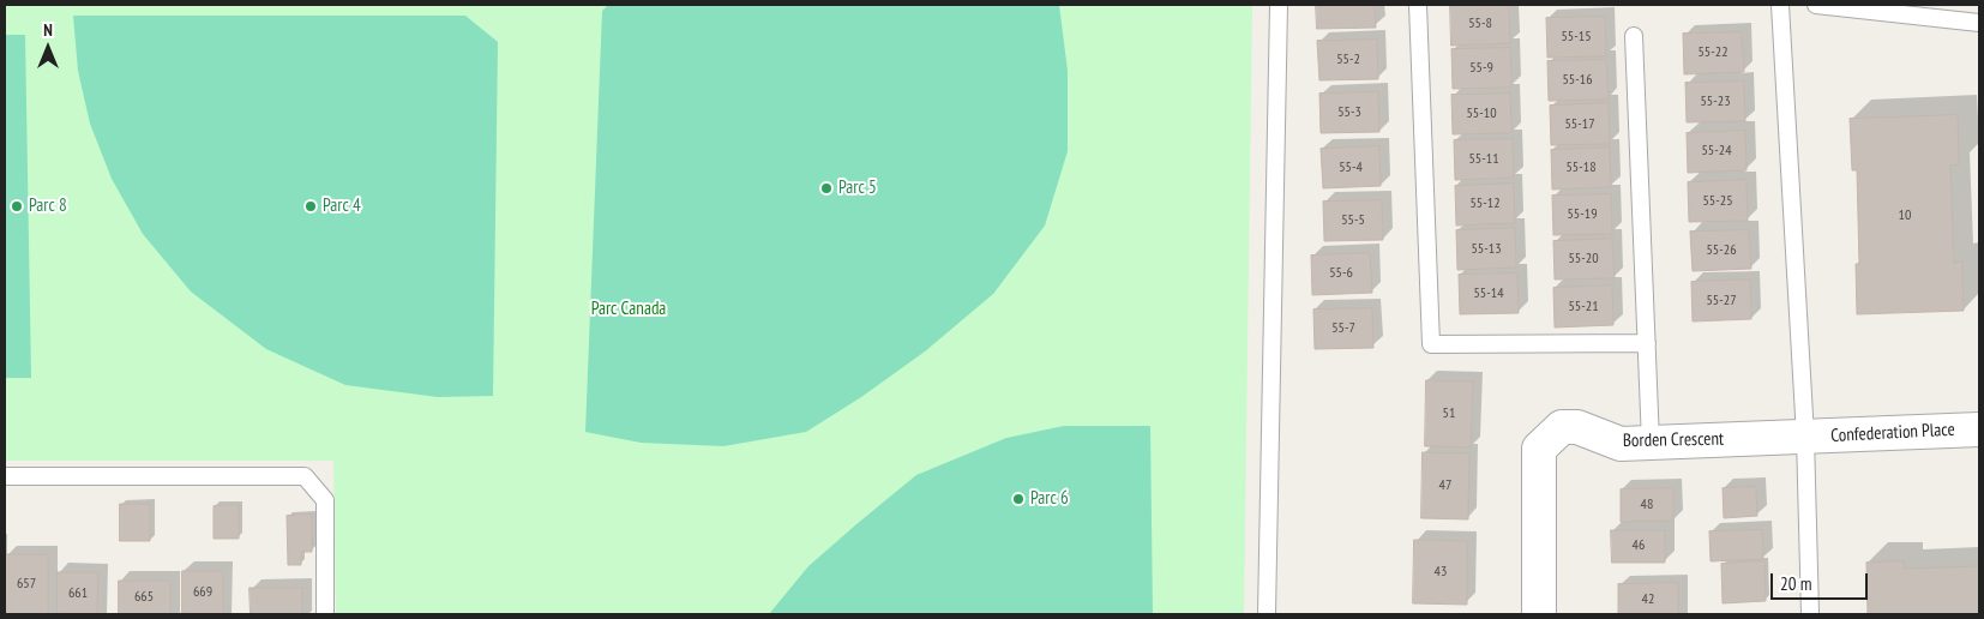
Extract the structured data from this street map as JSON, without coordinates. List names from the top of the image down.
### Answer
{
  "streets": {
    "street": ["Confederation Place", "Borden Crescent"]
  },
  "crossings": [
    ["Confederation Place", "Borden Crescent"]
  ],
  "parks": ["Parc Canada"],
  "places": [
    "Parc 5",
    "Parc 8",
    "Parc 4",
    "Parc 6"
  ],
  "house_numbers": [
    "55-8",
    "55-15",
    "55-22",
    "55-2",
    "55-9",
    "55-16",
    "55-23",
    "55-3",
    "55-10",
    "55-17",
    "55-24",
    "55-11",
    "55-4",
    "55-18",
    "55-25",
    "55-12",
    "55-19",
    "10",
    "55-5",
    "55-13",
    "55-26",
    "55-20",
    "55-6",
    "55-14",
    "55-27",
    "55-21",
    "55-7",
    "51",
    "47",
    "48",
    "46",
    "43",
    "657",
    "669",
    "661",
    "665",
    "42"
  ],
  "scale_bar": "20 m",
  "north": "top"
}
